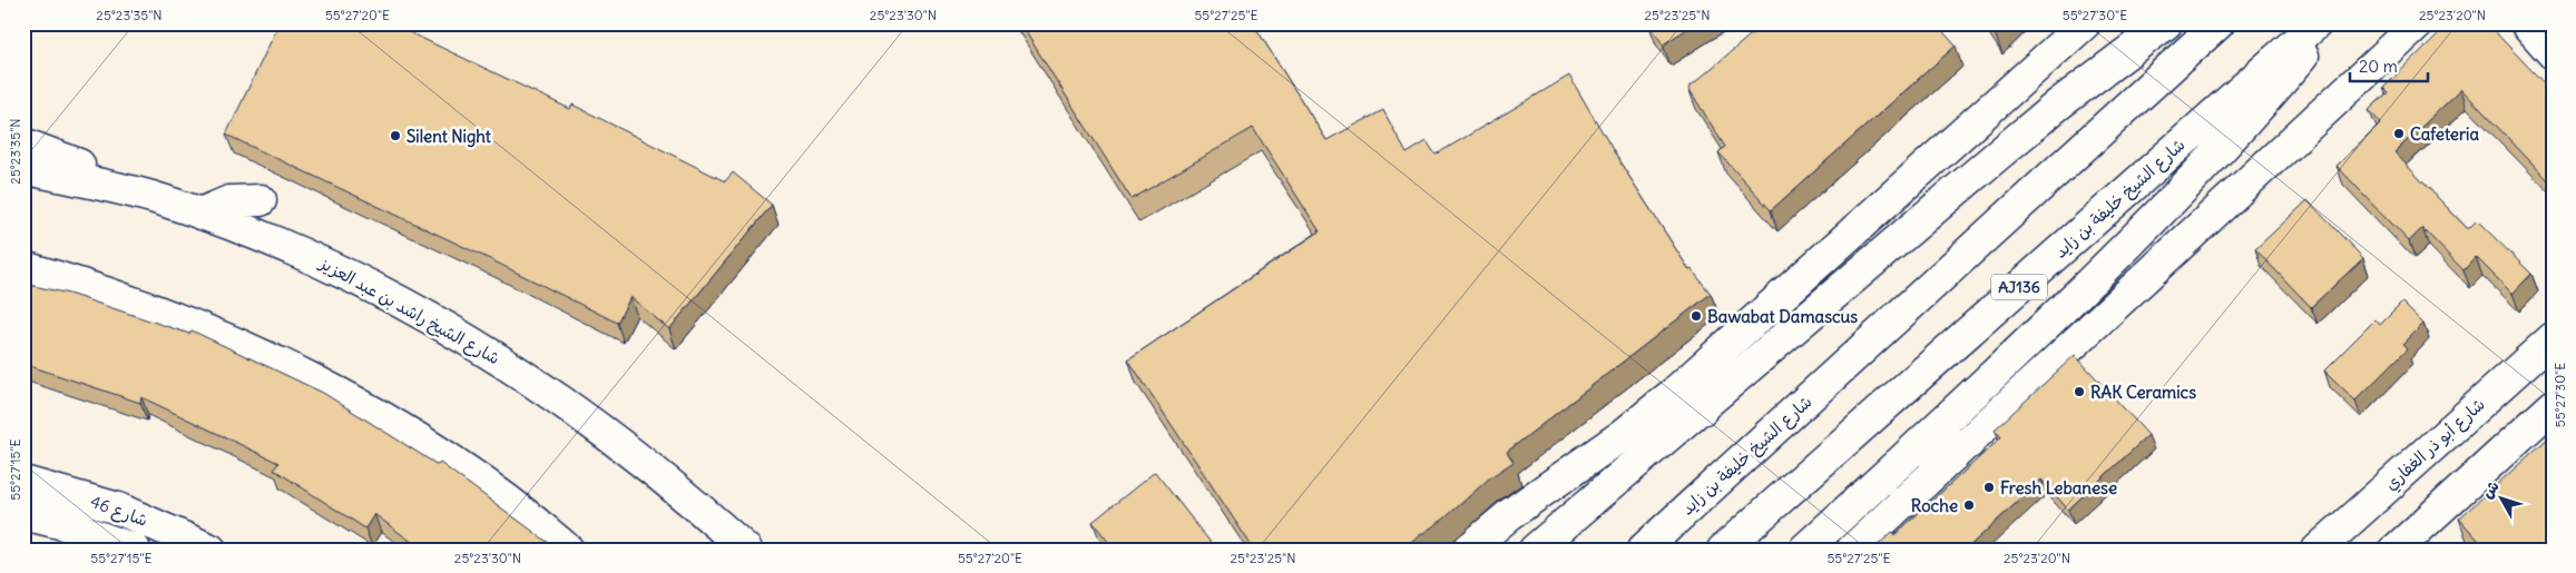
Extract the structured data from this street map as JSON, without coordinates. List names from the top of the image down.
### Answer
{
  "streets": {
    "main road": [
      "شارع الشيخ خليفة بن زايد",
      "AJ136",
      "شارع الشيخ راشد بن عبد العزيز",
      "شارع أبو ذر الغفاري",
      "شارع 46"
    ]
  },
  "places": [
    "Cafeteria",
    "Silent Night",
    "Bawabat Damascus",
    "RAK Ceramics",
    "Fresh Lebanese",
    "Roche"
  ],
  "scale_bar": "20 m",
  "north": "top left",
  "coordinates": [
    "25°23'35\"N",
    "55°27'20\"E",
    "25°23'30\"N",
    "55°27'25\"E",
    "25°23'25\"N",
    "55°27'30\"E",
    "25°23'20\"N",
    "55°27'15\"E"
  ]
}
